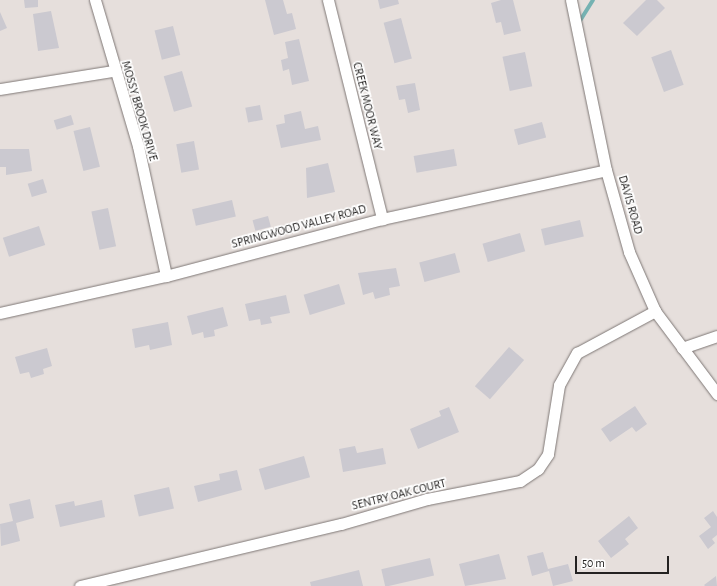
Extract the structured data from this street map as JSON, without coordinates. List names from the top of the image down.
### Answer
{
  "streets": {
    "street": [
      "CREEK MOOR WAY",
      "MOSSY BROOK DRIVE",
      "DAVIS ROAD",
      "SPRINGWOOD VALLEY ROAD",
      "SENTRY OAK COURT"
    ]
  },
  "crossings": [
    ["CREEK MOOR WAY", "SPRINGWOOD VALLEY ROAD"],
    ["MOSSY BROOK DRIVE", "SPRINGWOOD VALLEY ROAD"],
    ["DAVIS ROAD", "SPRINGWOOD VALLEY ROAD"],
    ["DAVIS ROAD", "SENTRY OAK COURT"]
  ],
  "scale_bar": "50 m"
}
